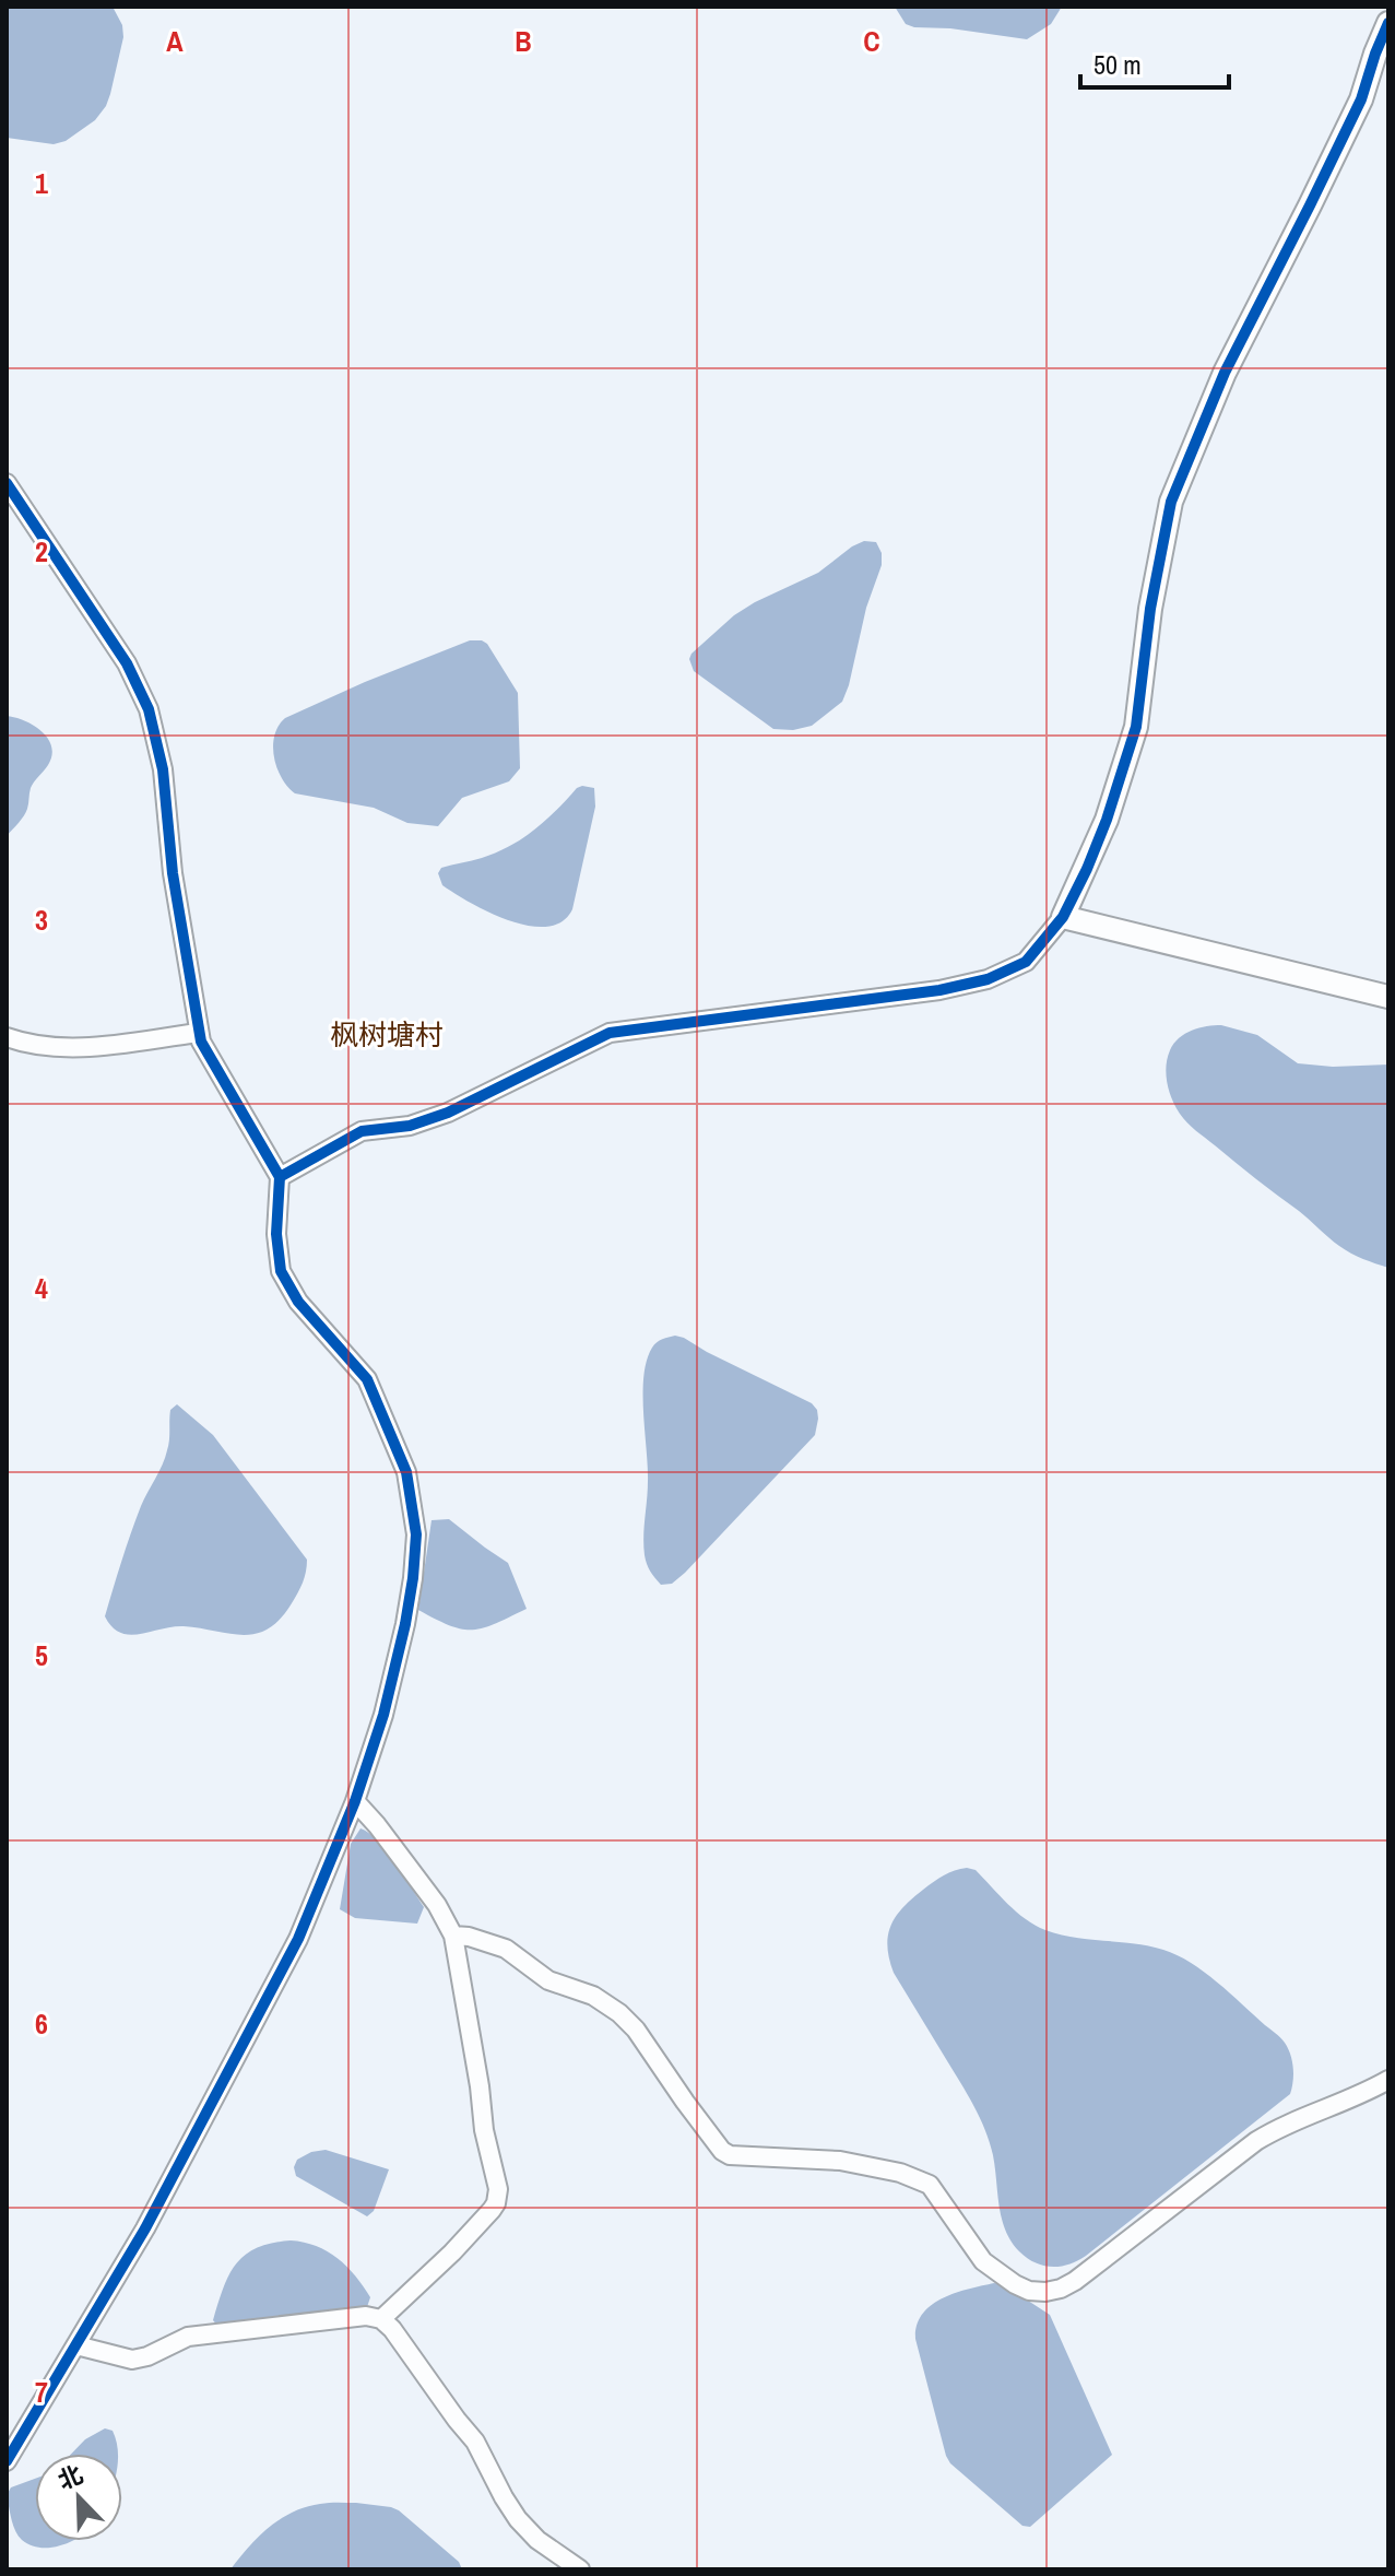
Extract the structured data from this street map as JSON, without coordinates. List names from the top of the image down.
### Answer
{
  "districts": ["枫树塘村"],
  "scale_bar": "50 m",
  "north": "top left",
  "grid": {
    "columns": ["A", "B", "C"],
    "rows": [
      "1",
      "2",
      "3",
      "4",
      "5",
      "6",
      "7"
    ]
  }
}
